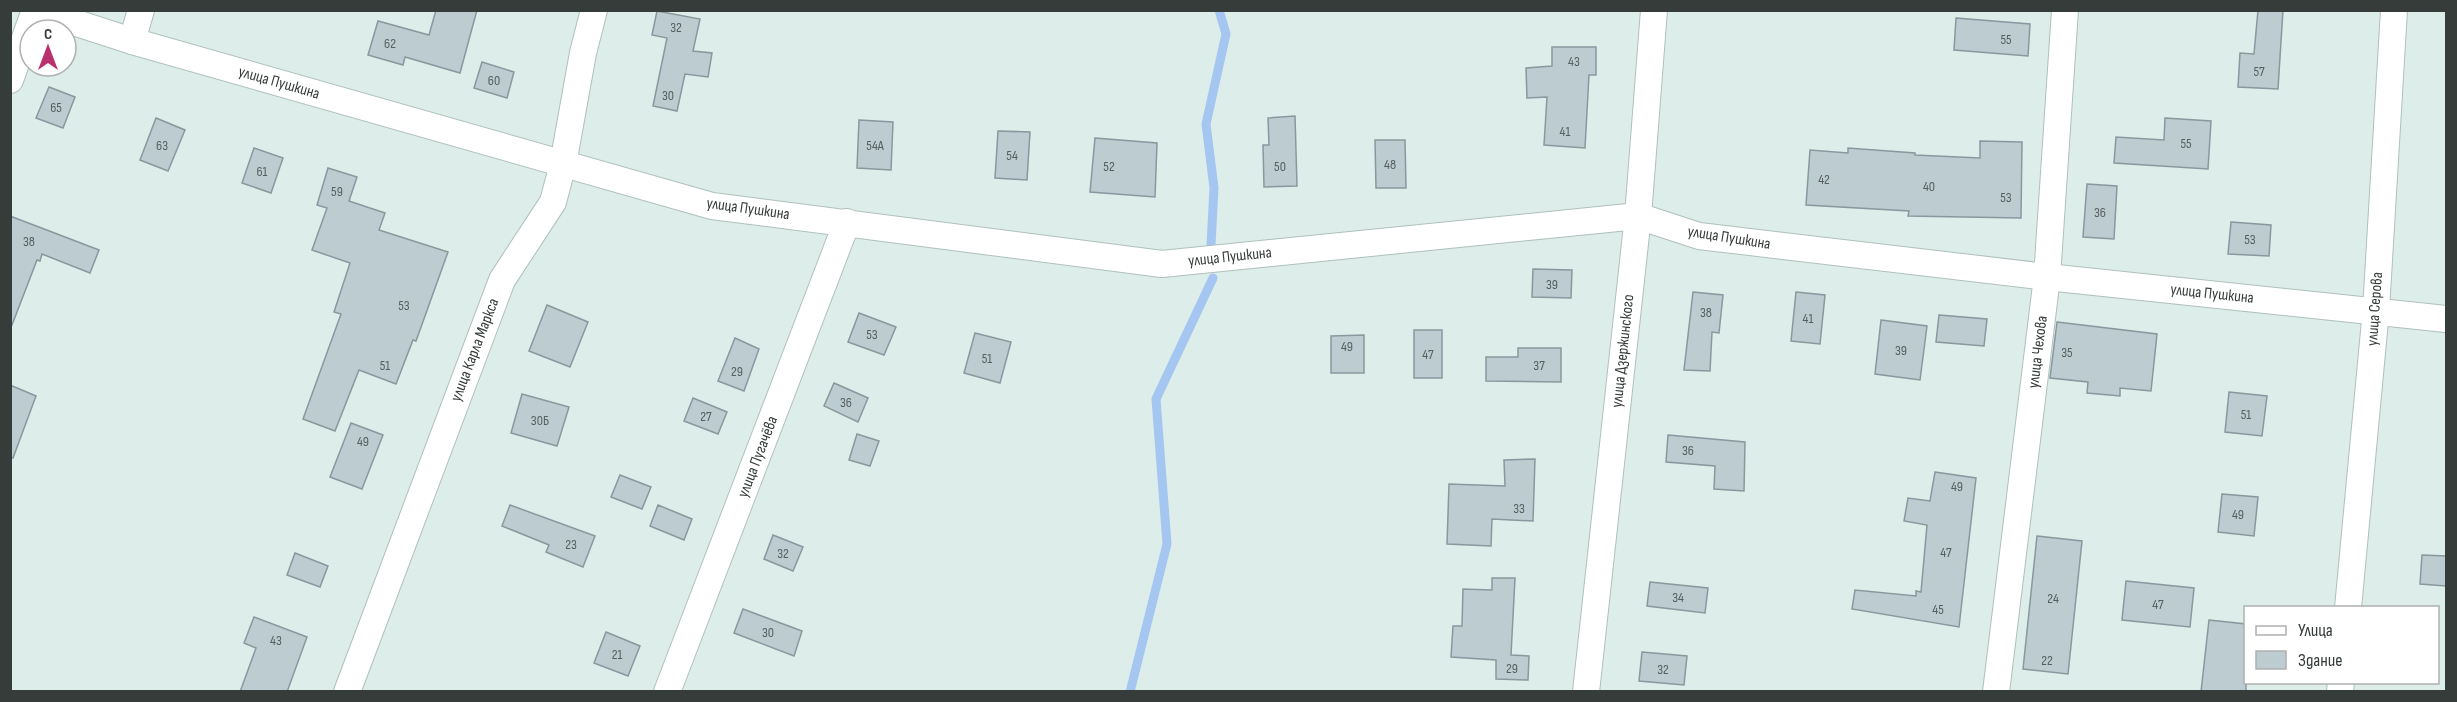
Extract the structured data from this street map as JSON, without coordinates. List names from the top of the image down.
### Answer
{
  "streets": {
    "street": [
      "улица Пушкина",
      "улица Серова",
      "улица Карла Маркса",
      "улица Дзержинского",
      "улица Чехова",
      "улица Пугачёва"
    ]
  },
  "crossings": [
    ["улица Пушкина", "улица Серова"],
    ["улица Пушкина", "улица Карла Маркса"],
    ["улица Пушкина", "улица Дзержинского"],
    ["улица Пушкина", "улица Чехова"],
    ["улица Пушкина", "улица Пугачёва"]
  ],
  "house_numbers": [
    "32",
    "55",
    "62",
    "43",
    "57",
    "60",
    "30",
    "65",
    "41",
    "55",
    "63",
    "54А",
    "54",
    "48",
    "52",
    "50",
    "61",
    "42",
    "40",
    "59",
    "53",
    "36",
    "53",
    "38",
    "39",
    "53",
    "38",
    "41",
    "53",
    "49",
    "39",
    "35",
    "47",
    "51",
    "51",
    "37",
    "29",
    "36",
    "51",
    "27",
    "30Б",
    "49",
    "36",
    "49",
    "33",
    "49",
    "23",
    "47",
    "32",
    "34",
    "24",
    "47",
    "45",
    "30",
    "43",
    "21",
    "22",
    "29",
    "32"
  ],
  "legend": ["Улица", "Здание"],
  "north": "top"
}
